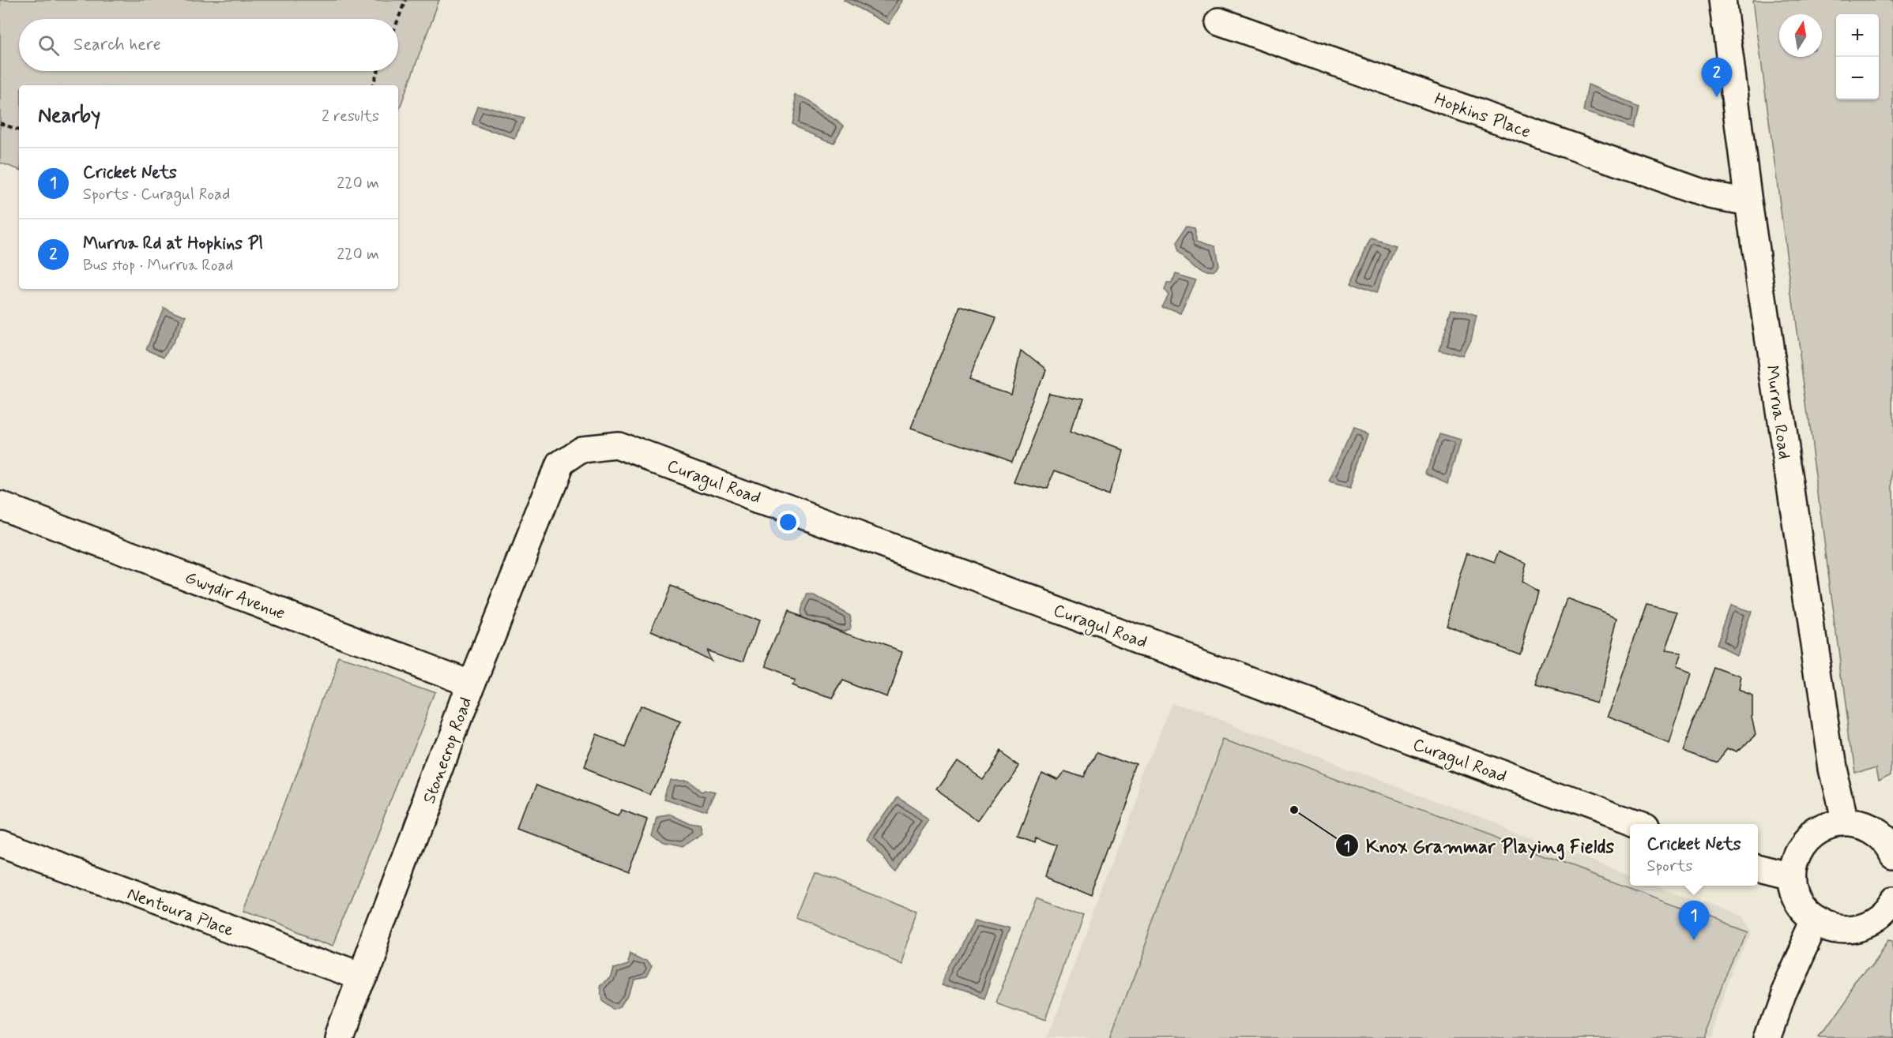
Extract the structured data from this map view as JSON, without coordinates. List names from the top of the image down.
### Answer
{
  "streets": {
    "street": [
      "Hopkins Place",
      "Murrua Road",
      "Curagul Road",
      "Gwydir Avenue",
      "Stonecrop Road",
      "Nentoura Place"
    ]
  },
  "crossings": [
    ["Hopkins Place", "Murrua Road"],
    ["Curagul Road", "Stonecrop Road"],
    ["Gwydir Avenue", "Stonecrop Road"],
    ["Stonecrop Road", "Nentoura Place"]
  ],
  "places": ["Knox Grammar Playing Fields"],
  "north": "top",
  "page": {
    "map_buttons": ["+", "−"],
    "search": "Search here",
    "pins": ["2", "1"],
    "heading": ["Nearby", "2 results"],
    "list": [
      {
        "mark": "1",
        "name": "Cricket Nets",
        "note": "Sports · Curagul Road",
        "value": "220 m"
      },
      {
        "mark": "2",
        "name": "Murrua Rd at Hopkins Pl",
        "note": "Bus stop · Murrua Road",
        "value": "220 m"
      }
    ],
    "popup": ["Cricket Nets", "Sports"]
  }
}
